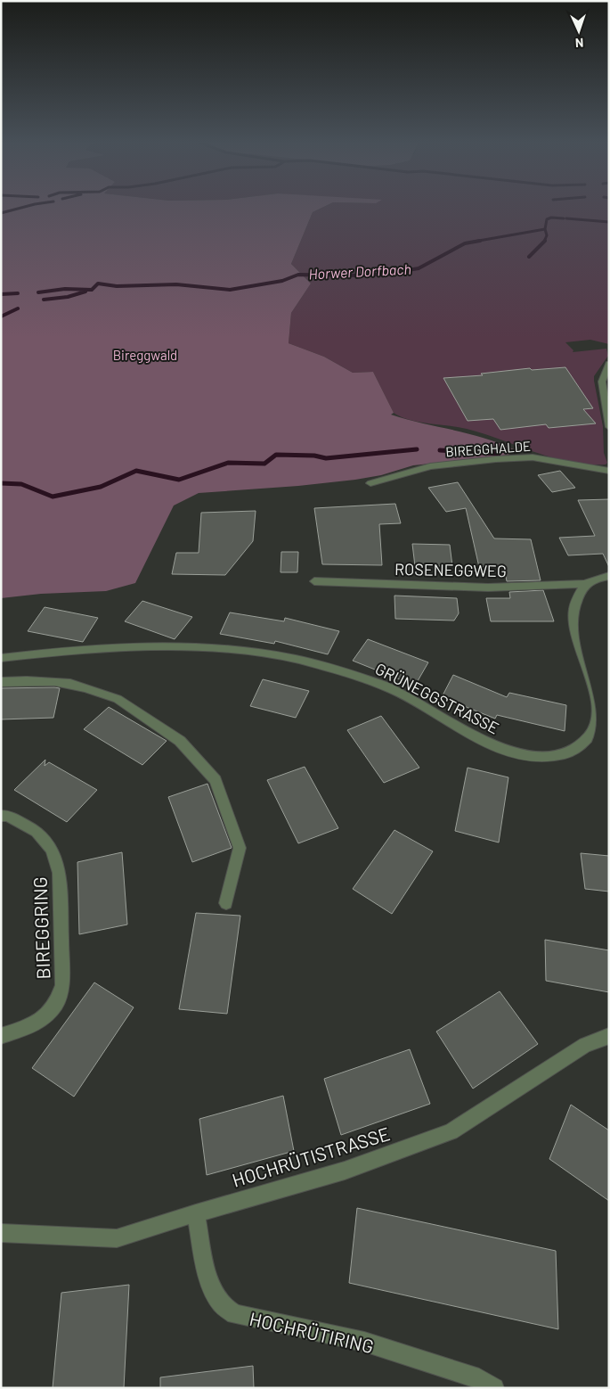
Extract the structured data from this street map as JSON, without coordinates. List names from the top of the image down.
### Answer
{
  "streets": {
    "street": [
      "BIREGGHALDE",
      "ROSENEGGWEG",
      "GRÜNEGGSTRASSE",
      "BIREGGRING",
      "HOCHRÜTISTRASSE",
      "HOCHRÜTIRING"
    ]
  },
  "crossings": [
    ["ROSENEGGWEG", "GRÜNEGGSTRASSE"],
    ["HOCHRÜTISTRASSE", "HOCHRÜTIRING"]
  ],
  "water": ["Horwer Dorfbach"],
  "parks": ["Bireggwald"],
  "north": "bottom"
}
